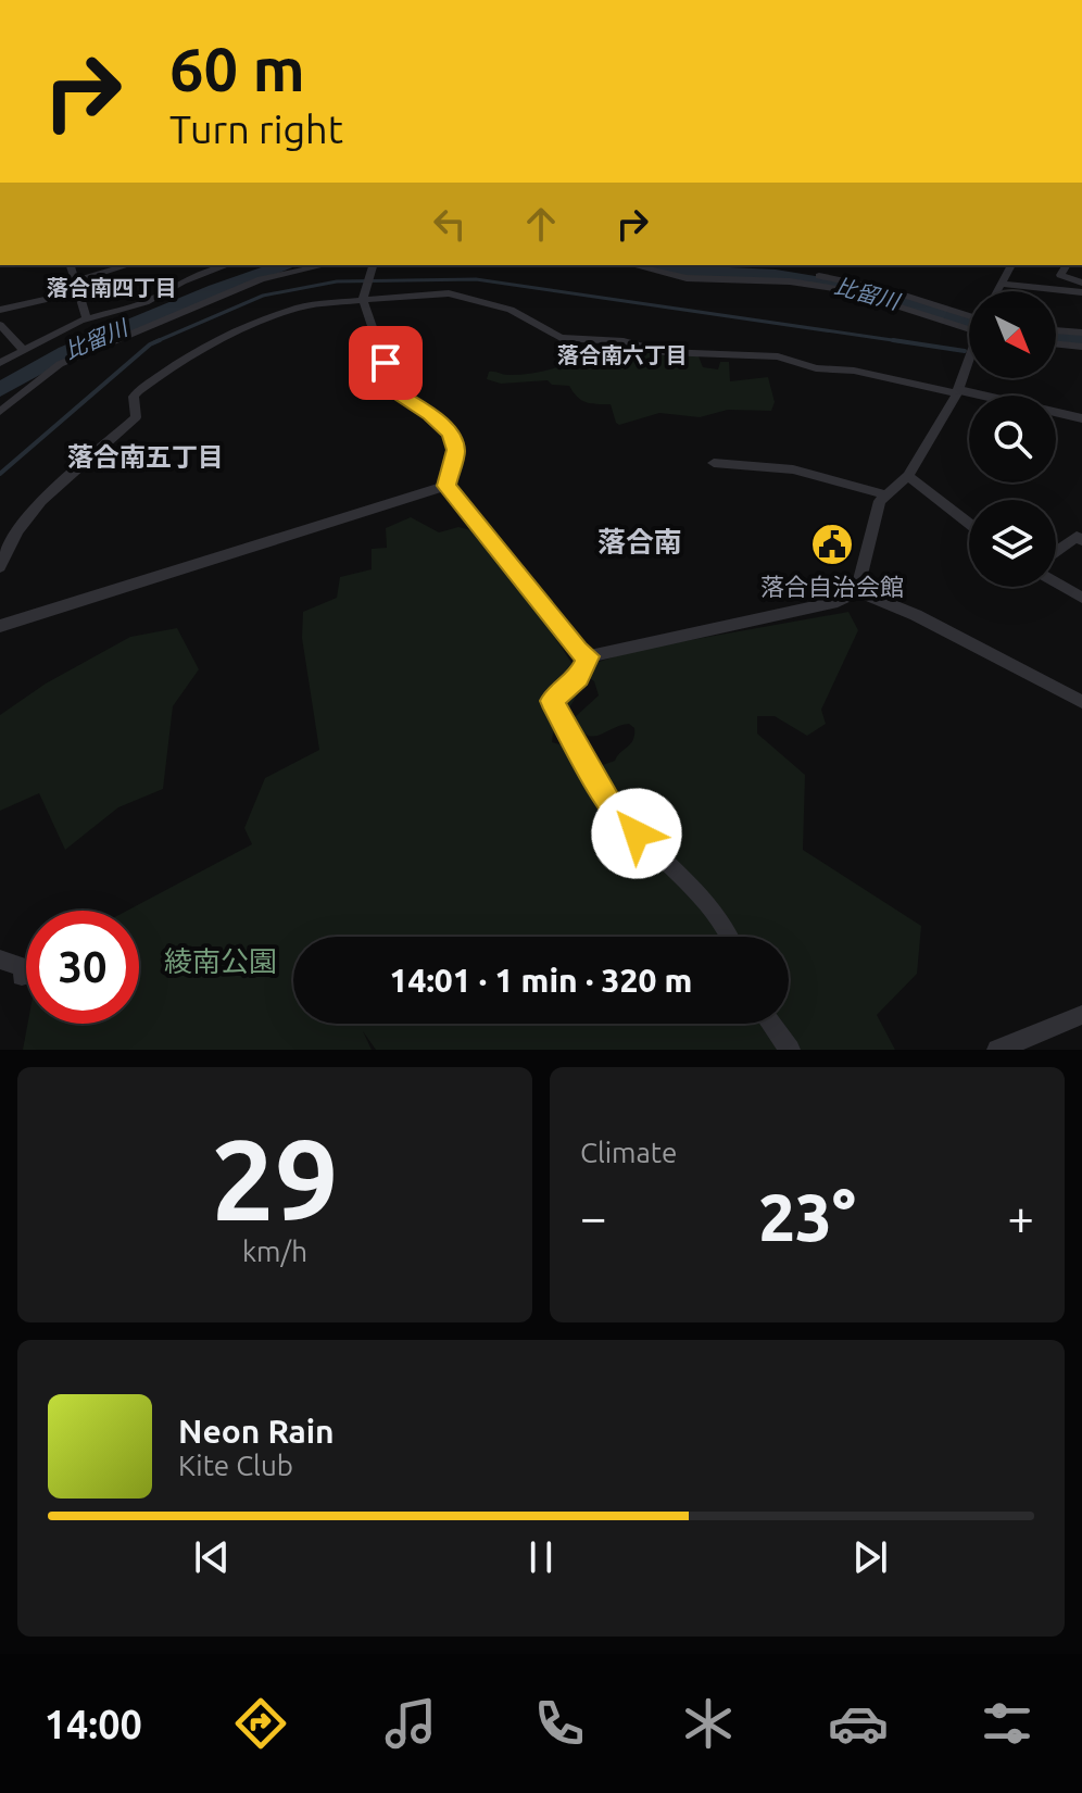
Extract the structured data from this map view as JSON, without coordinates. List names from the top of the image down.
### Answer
{
  "districts": [
    "落合南四丁目",
    "落合南六丁目",
    "落合南五丁目",
    "落合南"
  ],
  "water": ["比留川"],
  "parks": ["綾南公園"],
  "places": {
    "public building": ["落合自治会館"]
  },
  "north": "bottom right",
  "page": {
    "turn": ["60 m", "Turn right"],
    "limit": "30",
    "trip": "14:01 · 1 min · 320 m",
    "tile": [
      ["29", "km/h"],
      "Climate"
    ],
    "heat": ["−", "23°", "+"],
    "song": ["Neon Rain", "Kite Club"],
    "tabs": "14:00"
  }
}
